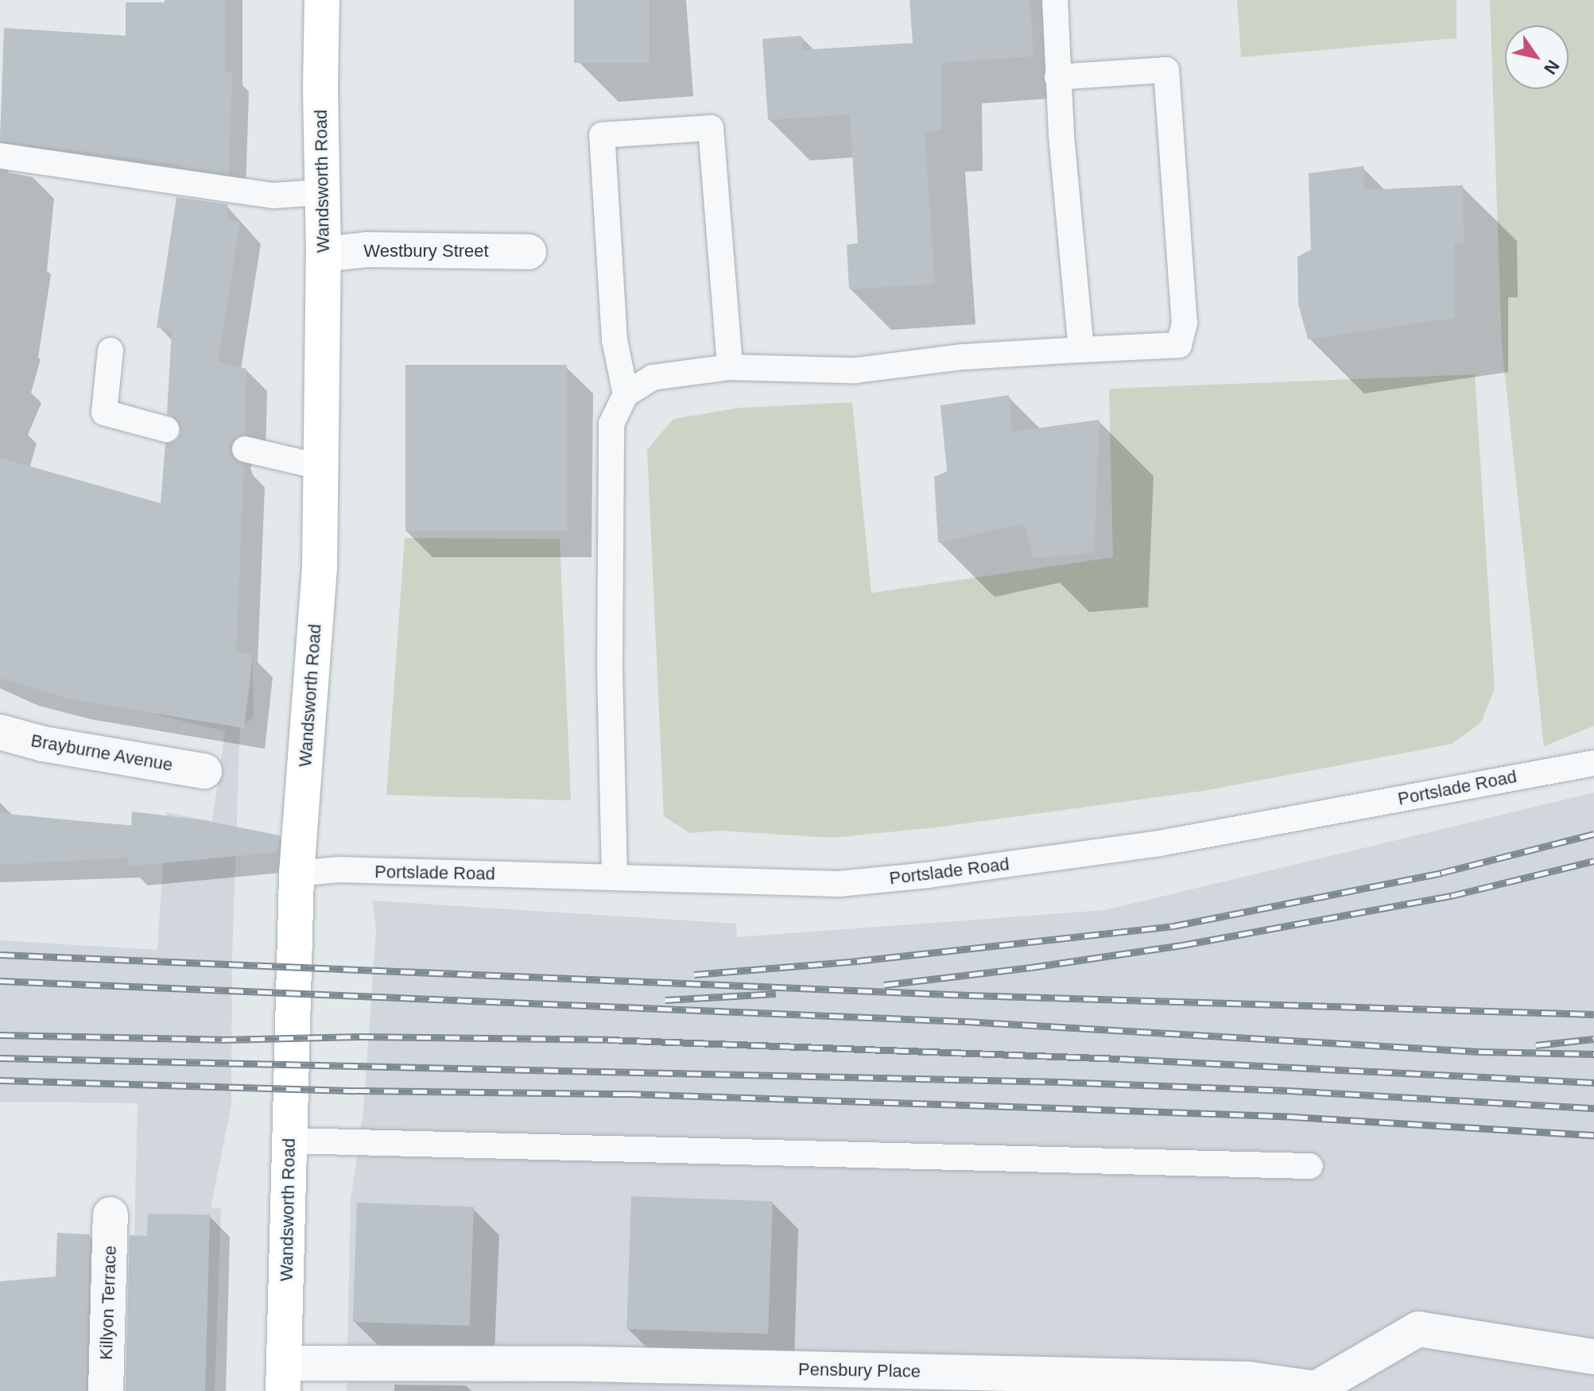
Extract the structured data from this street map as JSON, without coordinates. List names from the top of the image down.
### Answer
{
  "streets": {
    "main road": ["Wandsworth Road"],
    "street": [
      "Westbury Street",
      "Brayburne Avenue",
      "Killyon Terrace",
      "Pensbury Place"
    ],
    "lane": ["Portslade Road"]
  },
  "crossings": [
    ["Wandsworth Road", "Westbury Street"],
    ["Wandsworth Road", "Portslade Road"],
    ["Wandsworth Road", "Pensbury Place"]
  ],
  "north": "bottom right"
}
